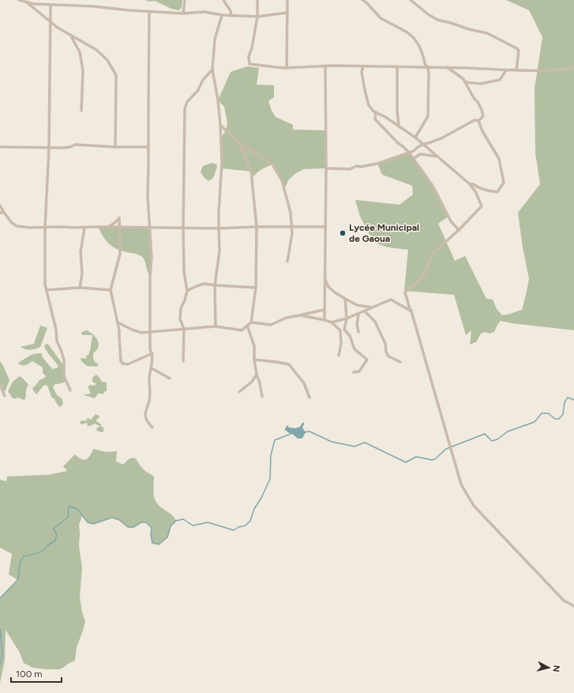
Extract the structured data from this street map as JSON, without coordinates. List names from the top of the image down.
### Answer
{
  "places": ["Lycée Municipal de Gaoua"],
  "scale_bar": "100 m",
  "north": "right"
}
